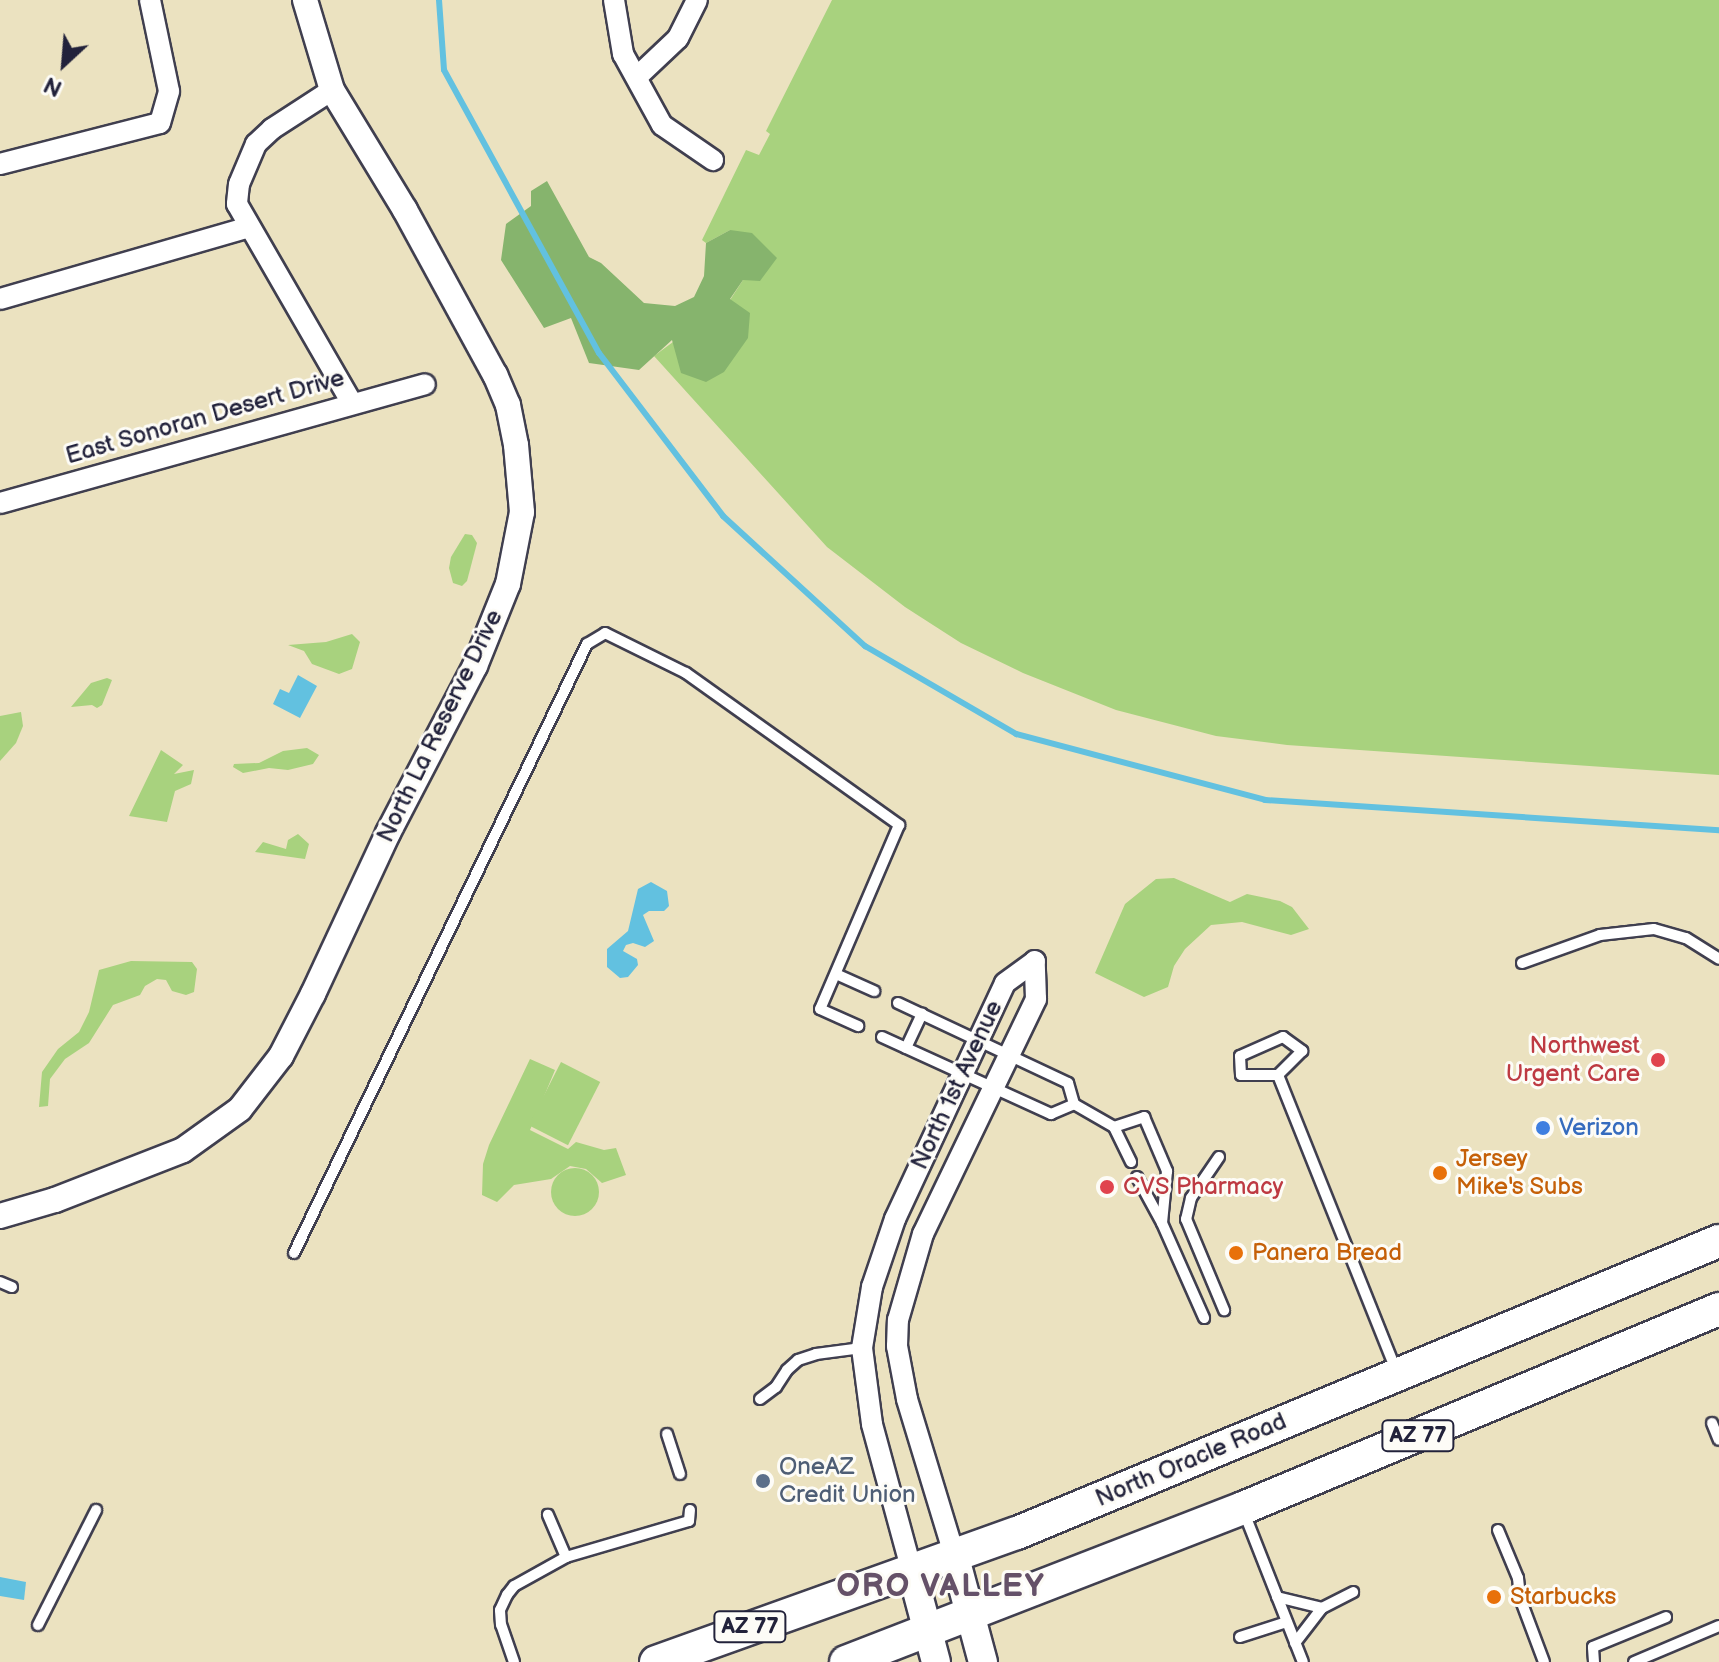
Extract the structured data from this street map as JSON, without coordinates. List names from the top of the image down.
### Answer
{
  "streets": {
    "highway": ["AZ 77", "North Oracle Road"],
    "main road": ["North 1st Avenue"],
    "street": ["East Sonoran Desert Drive", "North La Reserve Drive"]
  },
  "crossings": [
    ["North 1st Avenue", "AZ 77"],
    ["North 1st Avenue", "North Oracle Road"]
  ],
  "districts": ["ORO VALLEY"],
  "places": [
    "Northwest Urgent Care",
    "Verizon",
    "Jersey Mike's Subs",
    "CVS Pharmacy",
    "Panera Bread",
    "OneAZ Credit Union",
    "Starbucks"
  ],
  "north": "bottom left"
}
